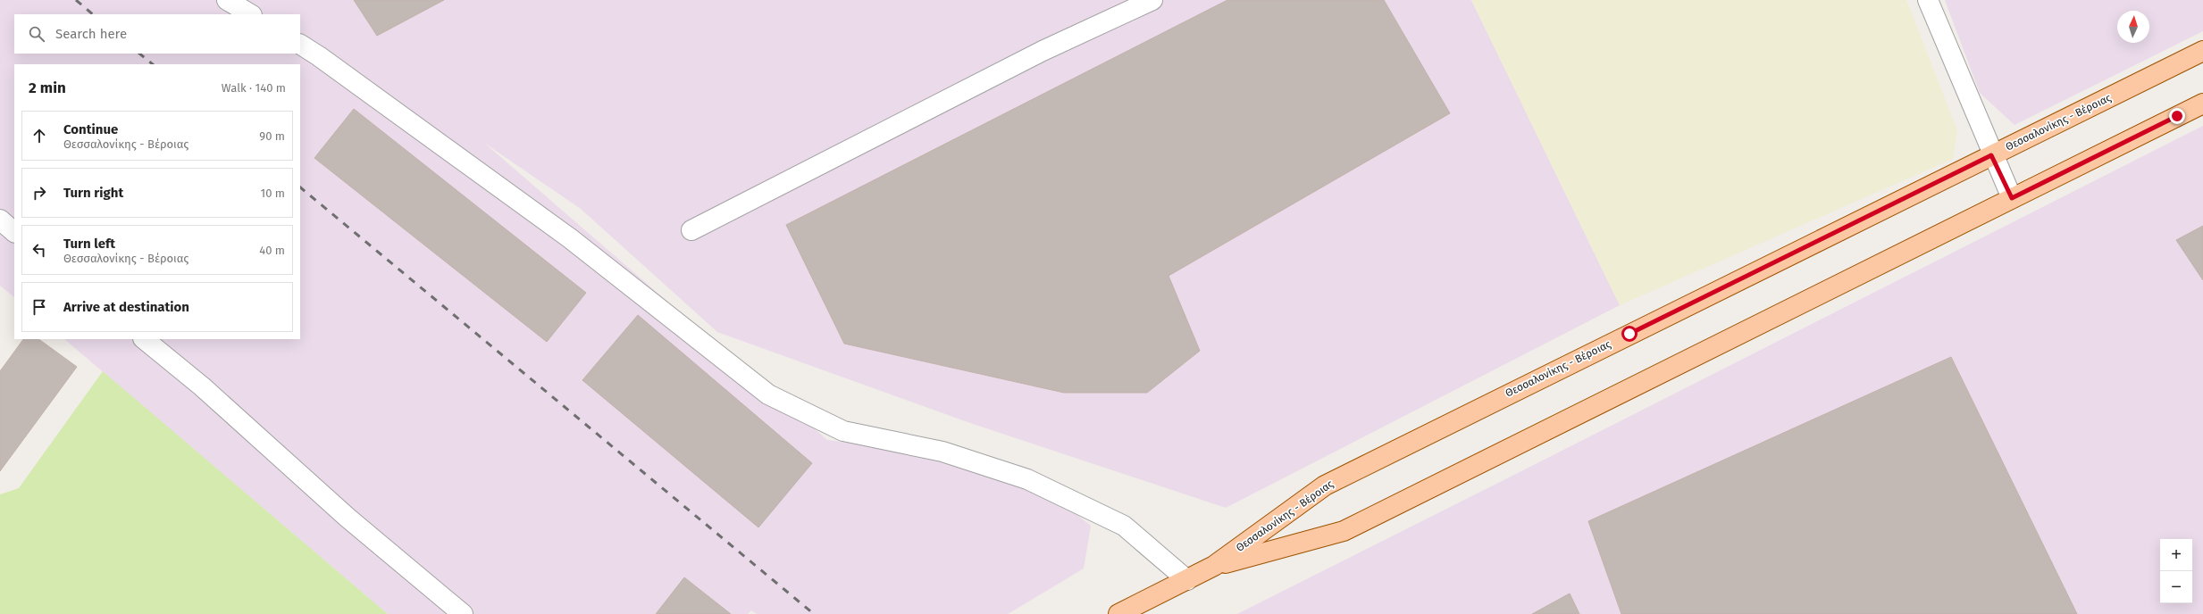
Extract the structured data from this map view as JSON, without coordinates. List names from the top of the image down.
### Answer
{
  "streets": {
    "main road": ["Θεσσαλονίκης - Βέροιας"]
  },
  "north": "top",
  "page": {
    "search": "Search here",
    "heading": ["2 min", "Walk · 140 m"],
    "list": [
      ["Continue", "Θεσσαλονίκης - Βέροιας", "90 m"],
      ["Turn right", "10 m"],
      ["Turn left", "Θεσσαλονίκης - Βέροιας", "40 m"],
      "Arrive at destination"
    ],
    "map_buttons": ["+", "−"]
  }
}
